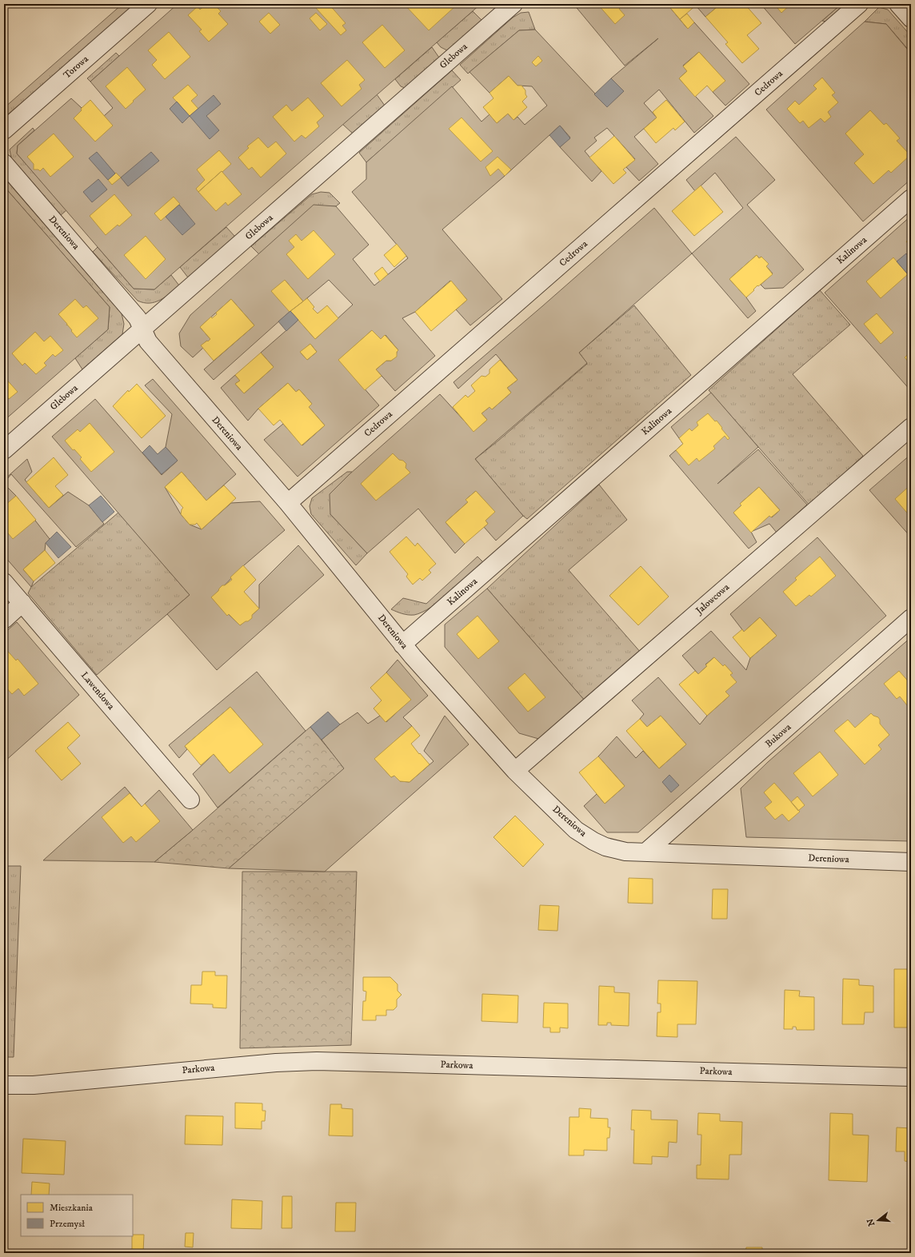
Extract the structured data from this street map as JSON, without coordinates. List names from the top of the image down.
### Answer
{
  "streets": {
    "street": [
      "Glebowa",
      "Torowa",
      "Cedrowa",
      "Dereniowa",
      "Kalinowa",
      "Jałowcowa",
      "Lawendowa",
      "Bukowa",
      "Parkowa"
    ]
  },
  "crossings": [
    ["Glebowa", "Dereniowa"],
    ["Cedrowa", "Dereniowa"],
    ["Dereniowa", "Kalinowa"],
    ["Dereniowa", "Jałowcowa"],
    ["Dereniowa", "Bukowa"]
  ],
  "legend": ["Mieszkania", "Przemysł"],
  "north": "left"
}
